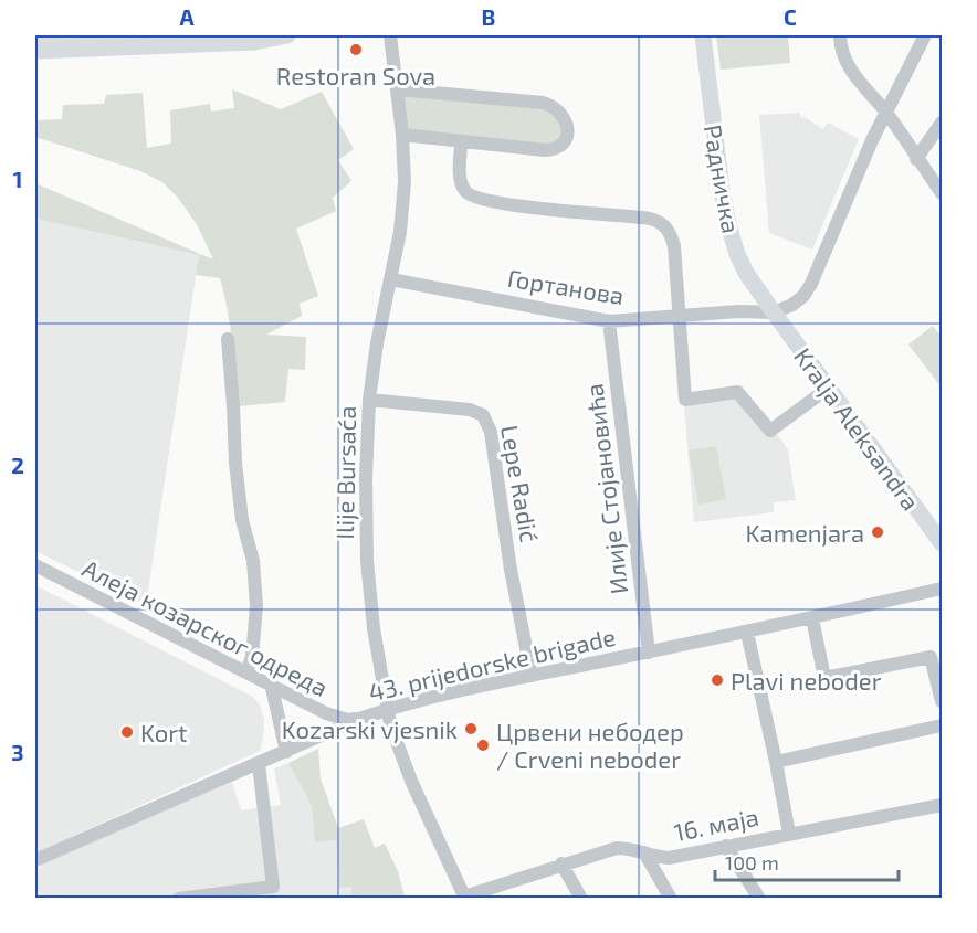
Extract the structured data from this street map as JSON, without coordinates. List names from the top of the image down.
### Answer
{
  "streets": {
    "main road": ["Радничка", "Kralja Aleksandra"],
    "street": [
      "Гортанова",
      "Ilije Bursaća",
      "Lepe Radić",
      "Илије Стојановића",
      "Алеја козарског одреда",
      "43. prijedorske brigade",
      "16. маја"
    ]
  },
  "crossings": [
    ["Радничка", "Гортанова"],
    ["Радничка", "Kralja Aleksandra"],
    ["Гортанова", "Kralja Aleksandra"],
    ["Гортанова", "Ilije Bursaća"],
    ["Гортанова", "Илије Стојановића"],
    ["Ilije Bursaća", "Lepe Radić"],
    ["Ilije Bursaća", "43. prijedorske brigade"],
    ["Ilije Bursaća", "16. маја"],
    ["Lepe Radić", "43. prijedorske brigade"],
    ["Илије Стојановића", "43. prijedorske brigade"],
    ["Алеја козарског одреда", "43. prijedorske brigade"]
  ],
  "places": [
    "Restoran Sova",
    "Kamenjara",
    "Plavi neboder",
    "Kozarski vjesnik",
    "Kort",
    "Црвени небодер / Crveni neboder"
  ],
  "scale_bar": "100 m",
  "grid": {
    "columns": ["A", "B", "C"],
    "rows": ["1", "2", "3"]
  }
}
